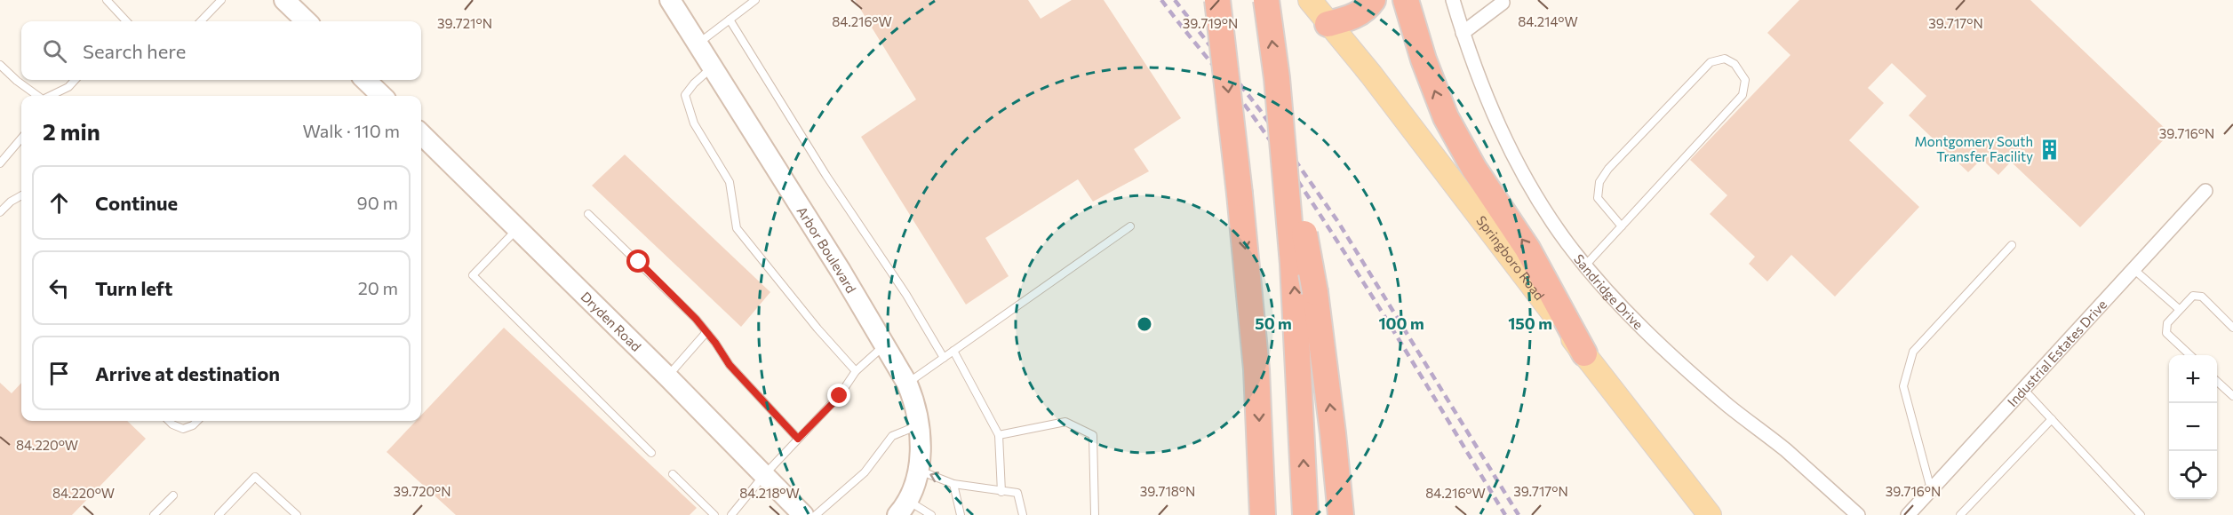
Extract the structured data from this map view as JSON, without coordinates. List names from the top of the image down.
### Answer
{
  "streets": {
    "main road": ["Arbor Boulevard", "Springboro Road", "Dryden Road"],
    "street": ["Sandridge Drive", "Industrial Estates Drive"]
  },
  "places": {
    "building": ["Montgomery South Transfer Facility"]
  },
  "page": {
    "search": "Search here",
    "heading": ["2 min", "Walk · 110 m"],
    "list": [
      ["Continue", "90 m"],
      ["Turn left", "20 m"],
      "Arrive at destination"
    ],
    "map_buttons": ["+", "−"]
  },
  "coordinates": [
    "84.216°W",
    "84.214°W",
    "39.721°N",
    "39.719°N",
    "39.717°N",
    "39.716°N",
    "84.220°W",
    "39.720°N",
    "39.718°N",
    "84.218°W"
  ],
  "rings": ["50 m", "100 m", "150 m"]
}
